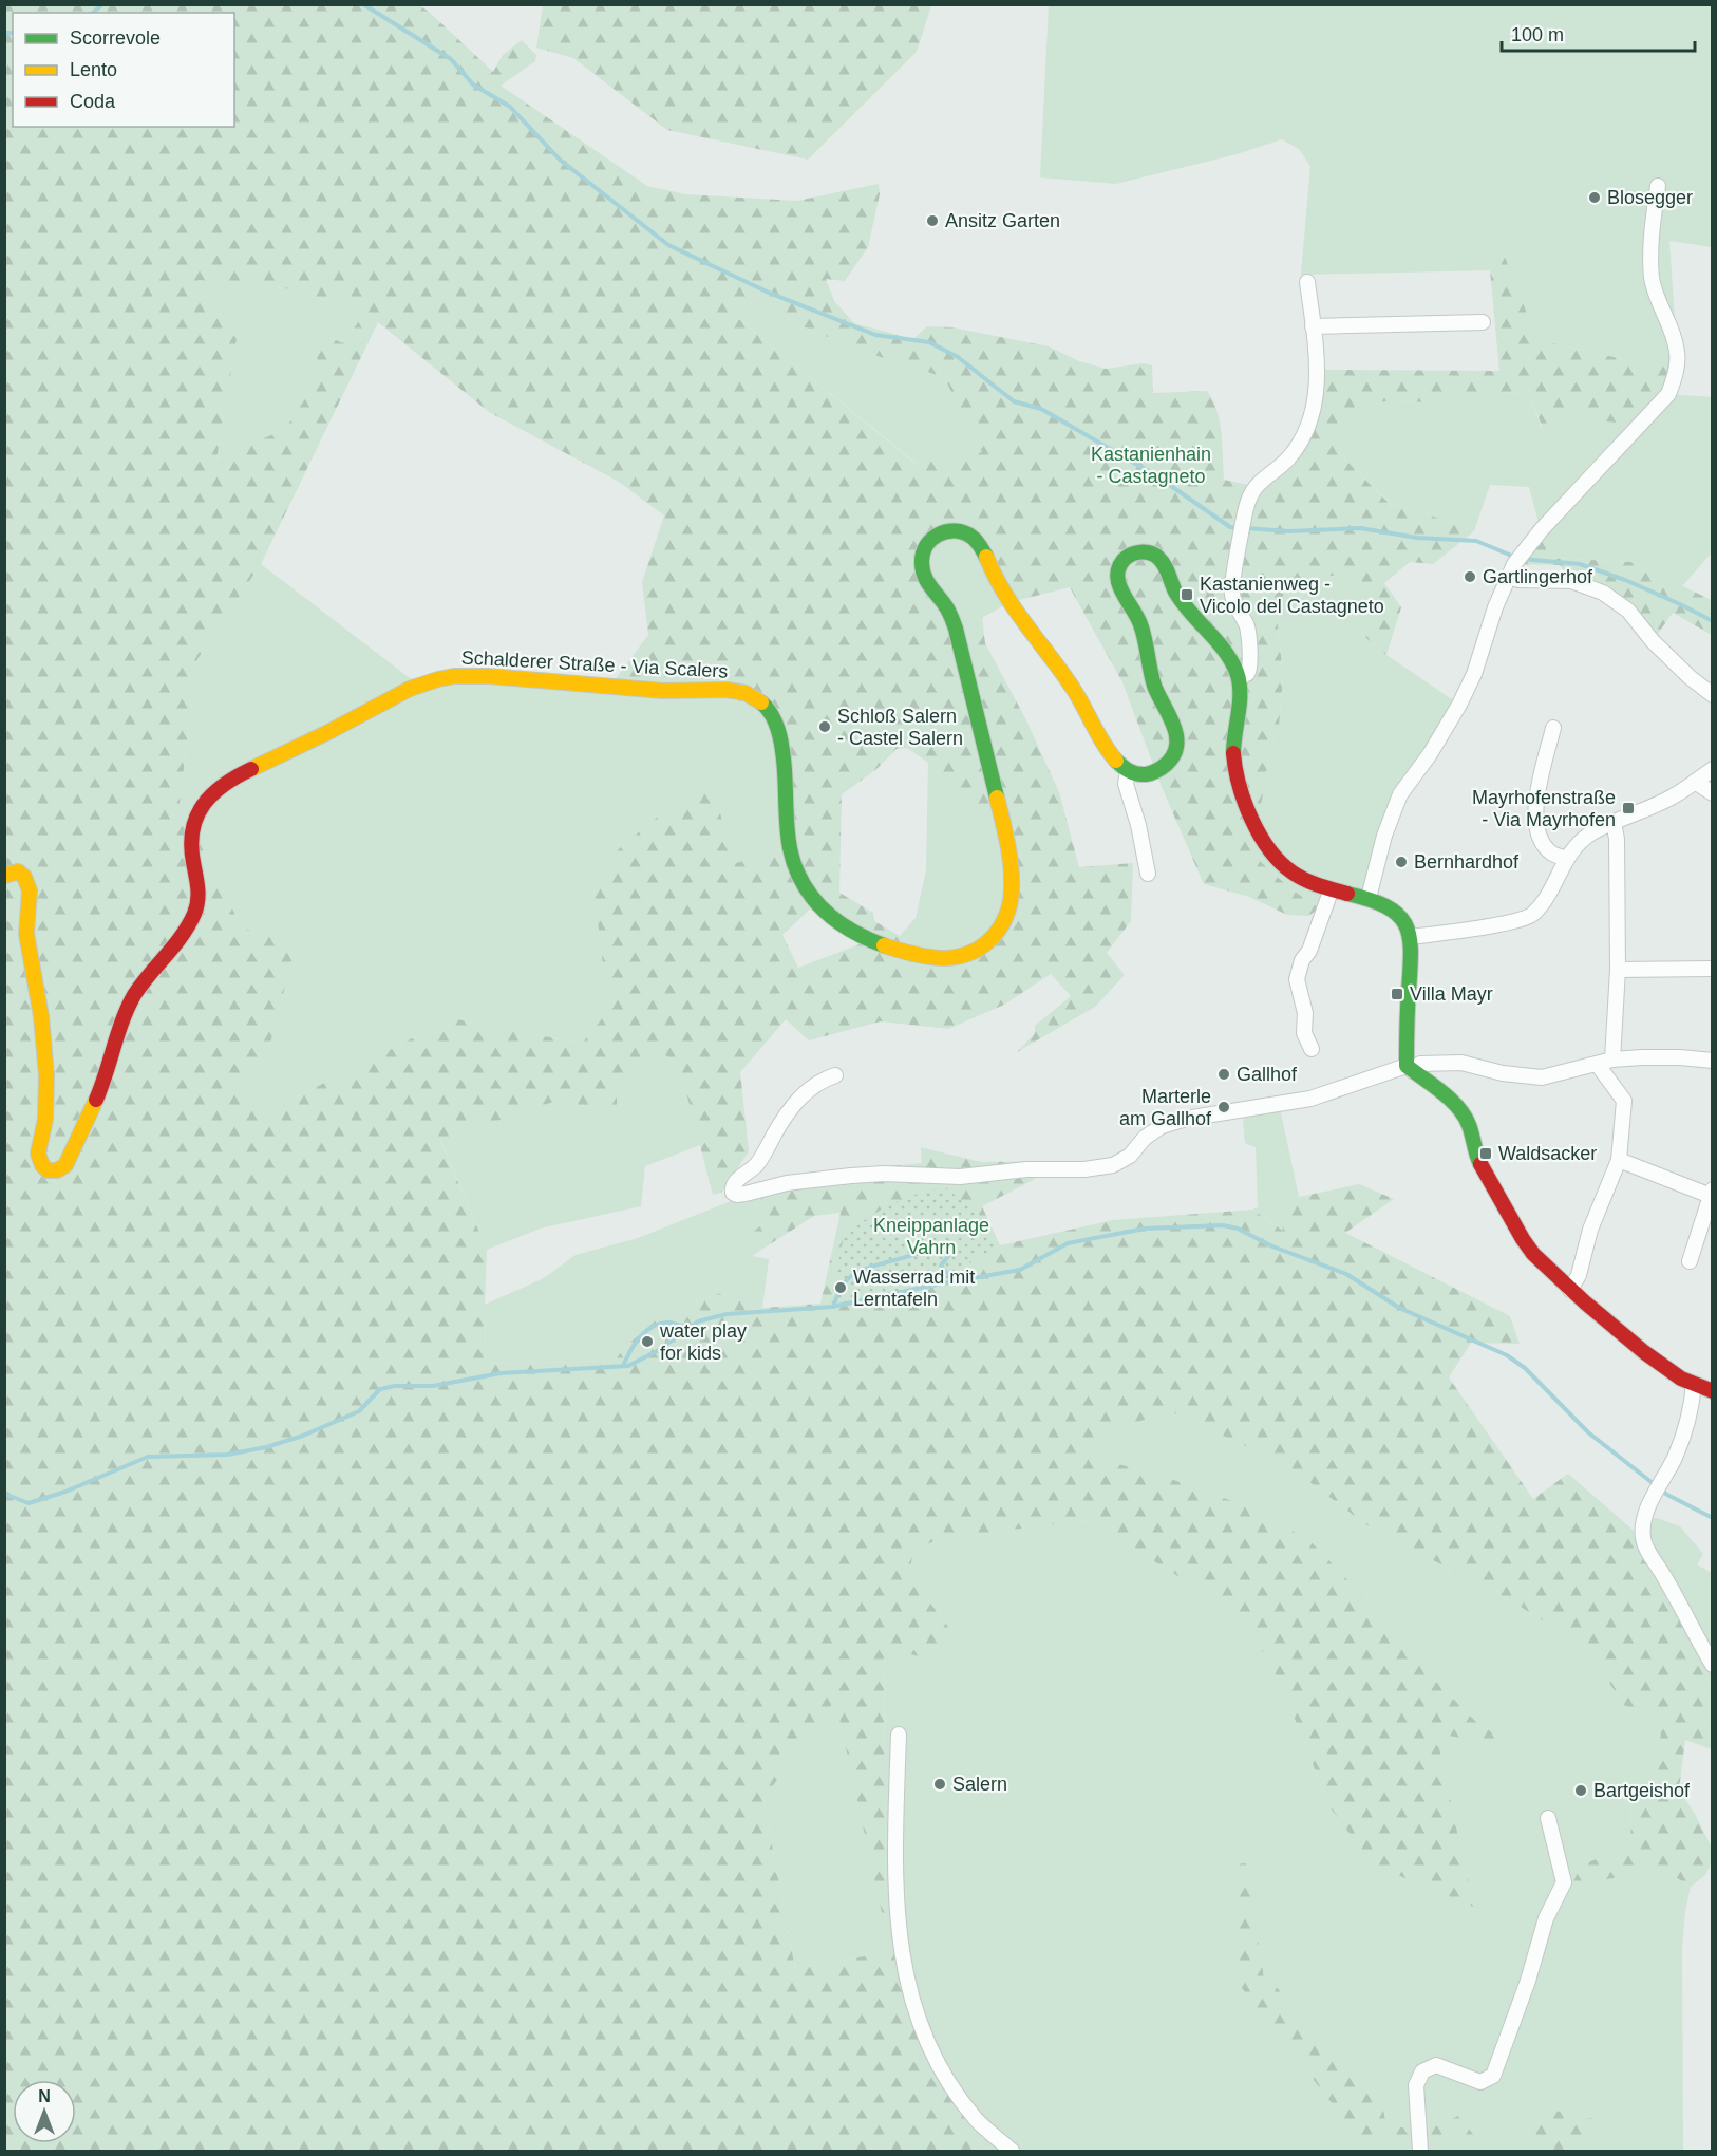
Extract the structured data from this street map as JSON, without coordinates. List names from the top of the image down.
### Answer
{
  "streets": {
    "street": ["Schalderer Straße - Via Scalers"]
  },
  "parks": ["Kastanienhain - Castagneto", "Kneippanlage Vahrn"],
  "places": {
    "other": [
      "Blosegger",
      "Ansitz Garten",
      "Gartlingerhof",
      "Schloß Salern - Castel Salern",
      "Bernhardhof",
      "Gallhof",
      "Marterle am Gallhof",
      "Wasserrad mit Lerntafeln",
      "water play for kids",
      "Salern",
      "Bartgeishof"
    ],
    "transit": [
      "Kastanienweg - Vicolo del Castagneto",
      "Mayrhofenstraße - Via Mayrhofen",
      "Villa Mayr",
      "Waldsacker"
    ]
  },
  "legend": ["Scorrevole", "Lento", "Coda"],
  "scale_bar": "100 m",
  "north": "top"
}
